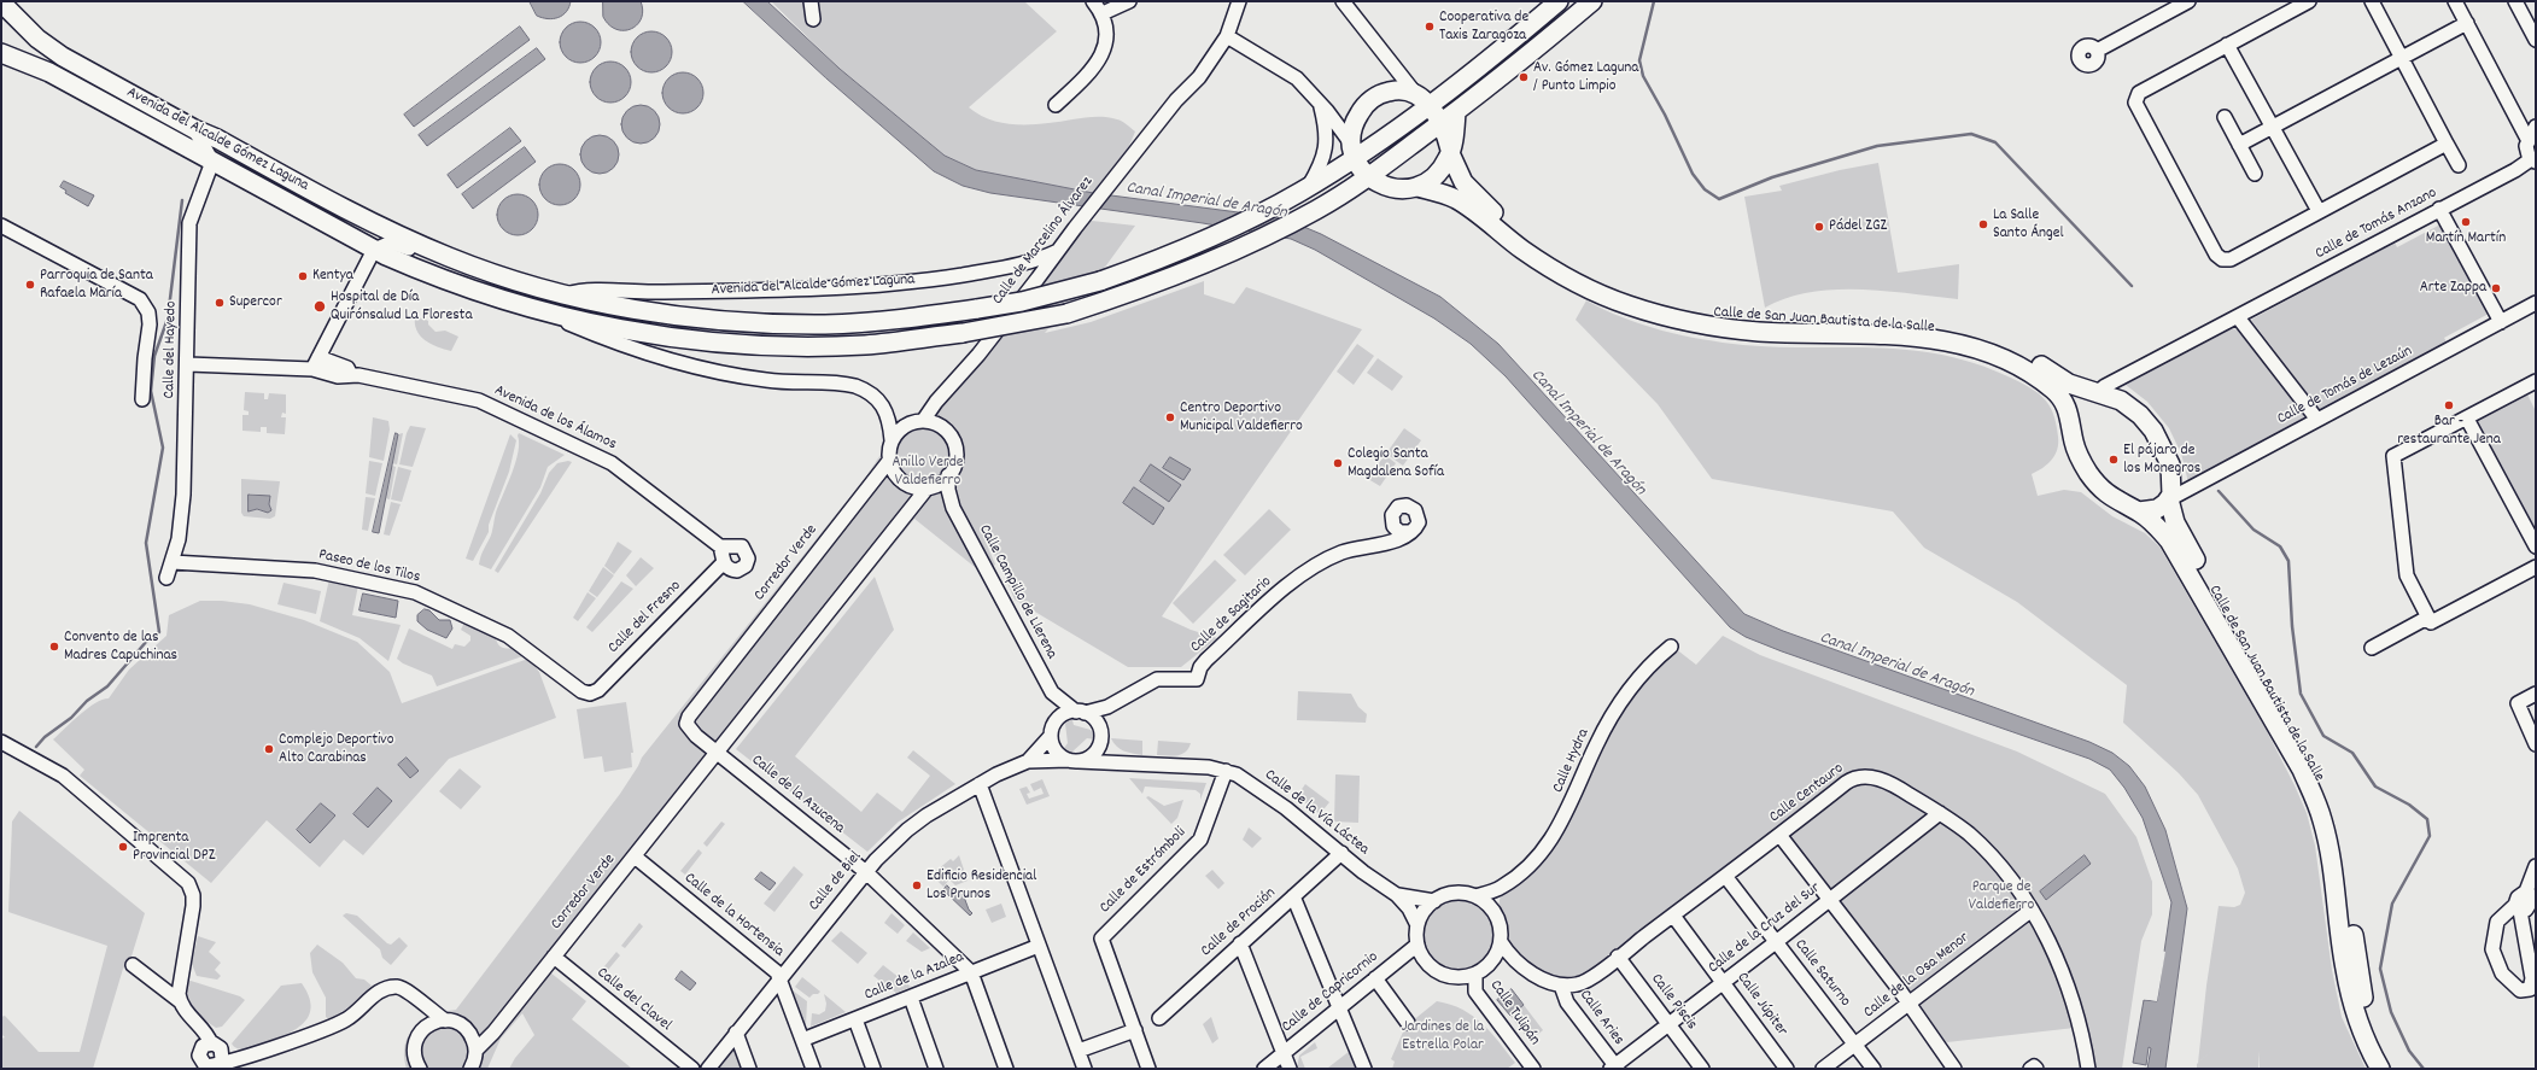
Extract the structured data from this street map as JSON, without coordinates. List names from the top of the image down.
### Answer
{
  "streets": {
    "main road": ["Avenida del Alcalde Gómez Laguna", "Calle de San Juan Bautista de la Salle"],
    "street": [
      "Calle de Tomás Anzano",
      "Calle de Marcelino Álvarez",
      "Calle del Hayedo",
      "Calle de Tomás de Lezaún",
      "Avenida de los Álamos",
      "Corredor Verde",
      "Paseo de los Tilos",
      "Calle Campillo de Llerena",
      "Calle de Sagitario",
      "Calle del Fresno",
      "Calle Hydra",
      "Calle Centauro",
      "Calle de la Azucena",
      "Calle de la Vía Láctea",
      "Calle de Estrómboli",
      "Calle de Biel",
      "Calle de la Hortensia",
      "Calle de Proción",
      "Calle de la Cruz del Sur",
      "Calle Saturno",
      "Calle de la Osa Menor",
      "Calle de la Azalea",
      "Calle de Capricornio",
      "Calle del Clavel",
      "Calle Piscis",
      "Calle Júpiter",
      "Calle Tulipán",
      "Calle Aries"
    ]
  },
  "crossings": [
    ["Avenida del Alcalde Gómez Laguna", "Calle de Marcelino Álvarez"],
    ["Avenida del Alcalde Gómez Laguna", "Calle del Hayedo"],
    ["Avenida del Alcalde Gómez Laguna", "Corredor Verde"],
    ["Avenida del Alcalde Gómez Laguna", "Calle Campillo de Llerena"],
    ["Calle de Tomás Anzano", "Calle de San Juan Bautista de la Salle"],
    ["Calle de Tomás Anzano", "Calle de Tomás de Lezaún"],
    ["Calle de Marcelino Álvarez", "Corredor Verde"],
    ["Calle de Marcelino Álvarez", "Calle Campillo de Llerena"],
    ["Calle de San Juan Bautista de la Salle", "Calle de Tomás de Lezaún"],
    ["Calle del Hayedo", "Avenida de los Álamos"],
    ["Calle del Hayedo", "Paseo de los Tilos"],
    ["Avenida de los Álamos", "Calle del Fresno"],
    ["Corredor Verde", "Calle Campillo de Llerena"],
    ["Corredor Verde", "Calle de la Azucena"],
    ["Corredor Verde", "Calle de la Hortensia"],
    ["Corredor Verde", "Calle del Clavel"],
    ["Paseo de los Tilos", "Calle del Fresno"],
    ["Calle Campillo de Llerena", "Calle de Sagitario"],
    ["Calle Campillo de Llerena", "Calle de Biel"],
    ["Calle de Sagitario", "Calle de Biel"],
    ["Calle Hydra", "Calle de la Vía Láctea"],
    ["Calle Hydra", "Calle de Capricornio"],
    ["Calle Hydra", "Calle Tulipán"],
    ["Calle Centauro", "Calle de la Cruz del Sur"],
    ["Calle Centauro", "Calle Saturno"],
    ["Calle Centauro", "Calle de la Osa Menor"],
    ["Calle Centauro", "Calle Piscis"],
    ["Calle Centauro", "Calle Júpiter"],
    ["Calle Centauro", "Calle Aries"],
    ["Calle de la Azucena", "Calle de Biel"],
    ["Calle de la Azucena", "Calle de la Azalea"],
    ["Calle de la Vía Láctea", "Calle de Estrómboli"],
    ["Calle de la Vía Láctea", "Calle de Biel"],
    ["Calle de la Vía Láctea", "Calle de Proción"],
    ["Calle de la Vía Láctea", "Calle de Capricornio"],
    ["Calle de la Vía Láctea", "Calle Tulipán"],
    ["Calle de Biel", "Calle de la Hortensia"],
    ["Calle de la Hortensia", "Calle de la Azalea"],
    ["Calle de la Cruz del Sur", "Calle Saturno"],
    ["Calle de la Cruz del Sur", "Calle Piscis"],
    ["Calle de la Cruz del Sur", "Calle Júpiter"],
    ["Calle de la Cruz del Sur", "Calle Aries"],
    ["Calle Saturno", "Calle de la Osa Menor"],
    ["Calle de Capricornio", "Calle Tulipán"]
  ],
  "water": ["Canal Imperial de Aragón"],
  "parks": ["Anillo Verde Valdefierro", "Parque de Valdefierro", "Jardines de la Estrella Polar"],
  "places": [
    "Cooperativa de Taxis Zaragoza",
    "Av. Gómez Laguna / Punto Limpio",
    "Martín Martín",
    "La Salle Santo Ángel",
    "Pádel ZGZ",
    "Kentya",
    "Parroquia de Santa Rafaela María",
    "Arte Zappa",
    "Supercor",
    "Hospital de Día Quirónsalud La Floresta",
    "Bar - restaurante Jena",
    "Centro Deportivo Municipal Valdefierro",
    "El pájaro de los Monegros",
    "Colegio Santa Magdalena Sofía",
    "Convento de las Madres Capuchinas",
    "Complejo Deportivo Alto Carabinas",
    "Imprenta Provincial DPZ",
    "Edificio Residencial Los Prunos"
  ]
}
